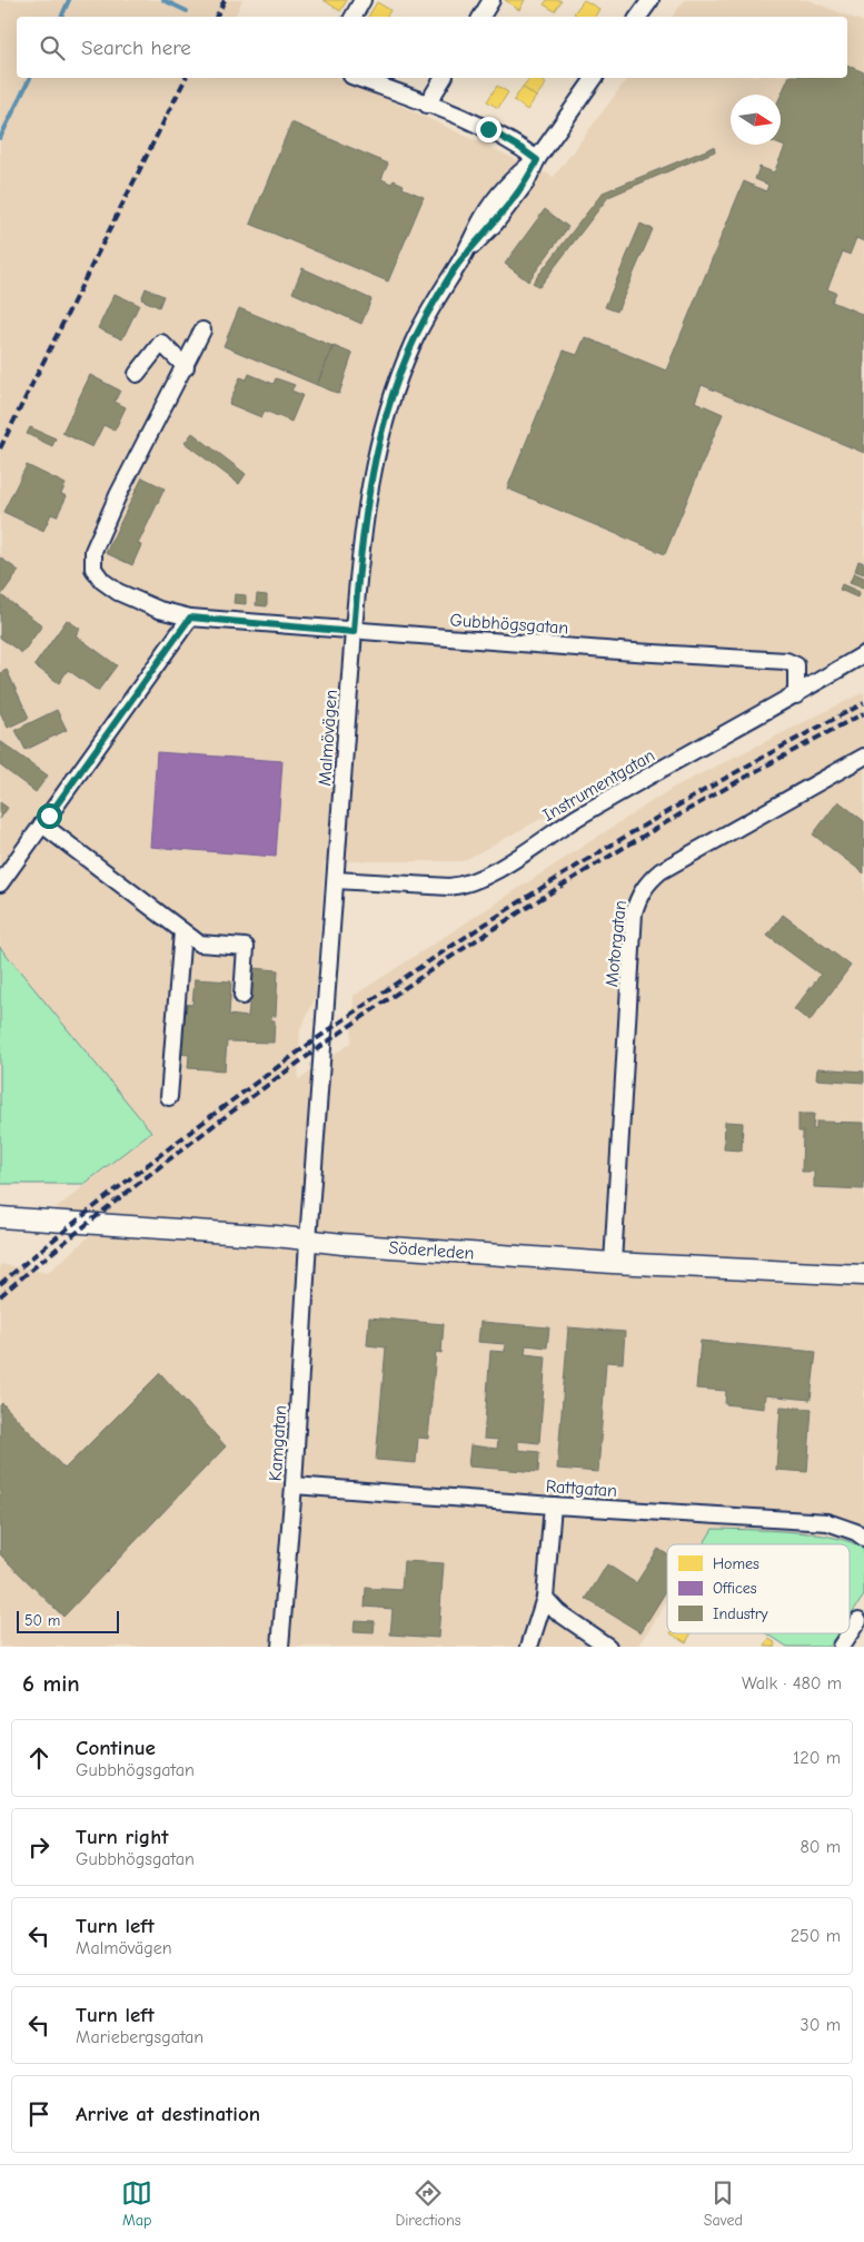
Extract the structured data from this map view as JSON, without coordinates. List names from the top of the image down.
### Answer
{
  "streets": {
    "street": [
      "Gubbhögsgatan",
      "Malmövägen",
      "Instrumentgatan",
      "Motorgatan",
      "Söderleden",
      "Kamgatan",
      "Rattgatan"
    ]
  },
  "crossings": [
    ["Gubbhögsgatan", "Malmövägen"],
    ["Gubbhögsgatan", "Instrumentgatan"],
    ["Malmövägen", "Instrumentgatan"],
    ["Malmövägen", "Söderleden"],
    ["Malmövägen", "Kamgatan"],
    ["Motorgatan", "Söderleden"],
    ["Söderleden", "Kamgatan"],
    ["Kamgatan", "Rattgatan"]
  ],
  "legend": ["Homes", "Offices", "Industry"],
  "scale_bar": "50 m",
  "north": "right",
  "page": {
    "search": "Search here",
    "scale": "50 m",
    "heading": ["6 min", "Walk · 480 m"],
    "list": [
      ["Continue", "Gubbhögsgatan", "120 m"],
      ["Turn right", "Gubbhögsgatan", "80 m"],
      ["Turn left", "Malmövägen", "250 m"],
      ["Turn left", "Mariebergsgatan", "30 m"],
      "Arrive at destination"
    ],
    "nav": ["Map", "Directions", "Saved"]
  }
}
